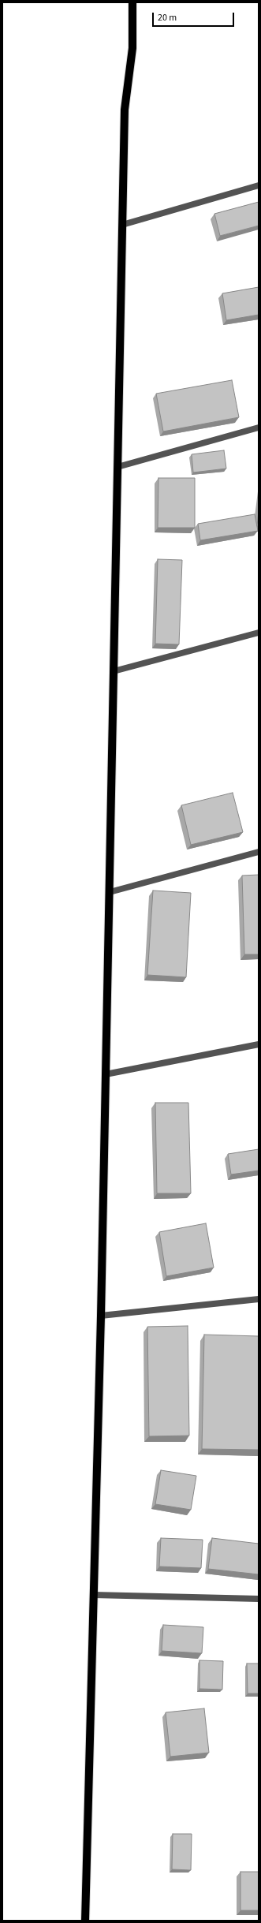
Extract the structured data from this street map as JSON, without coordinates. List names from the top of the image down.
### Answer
{
  "scale_bar": "20 m"
}
